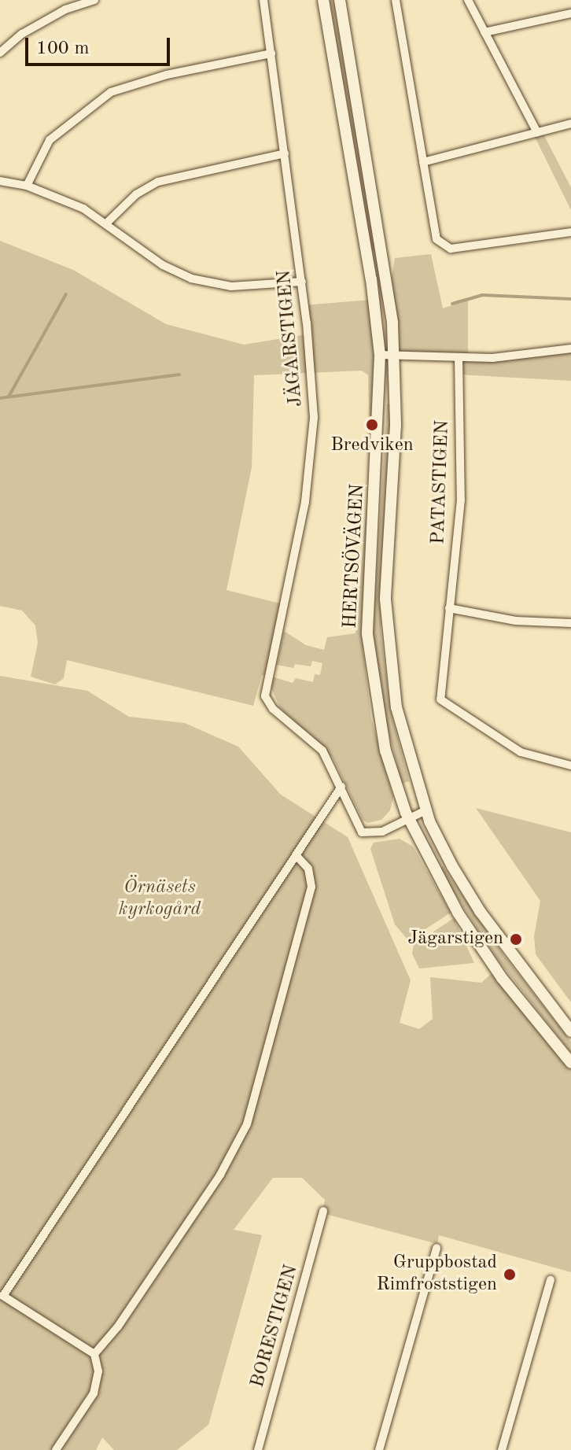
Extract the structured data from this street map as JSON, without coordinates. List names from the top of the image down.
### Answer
{
  "streets": {
    "main road": ["HERTSÖVÄGEN"],
    "street": ["JÄGARSTIGEN", "PATASTIGEN", "BORESTIGEN"]
  },
  "crossings": [
    ["JÄGARSTIGEN", "HERTSÖVÄGEN"]
  ],
  "parks": ["Örnäsets kyrkogård"],
  "places": ["Bredviken", "Jägarstigen", "Gruppbostad Rimfroststigen"],
  "scale_bar": "100 m"
}
